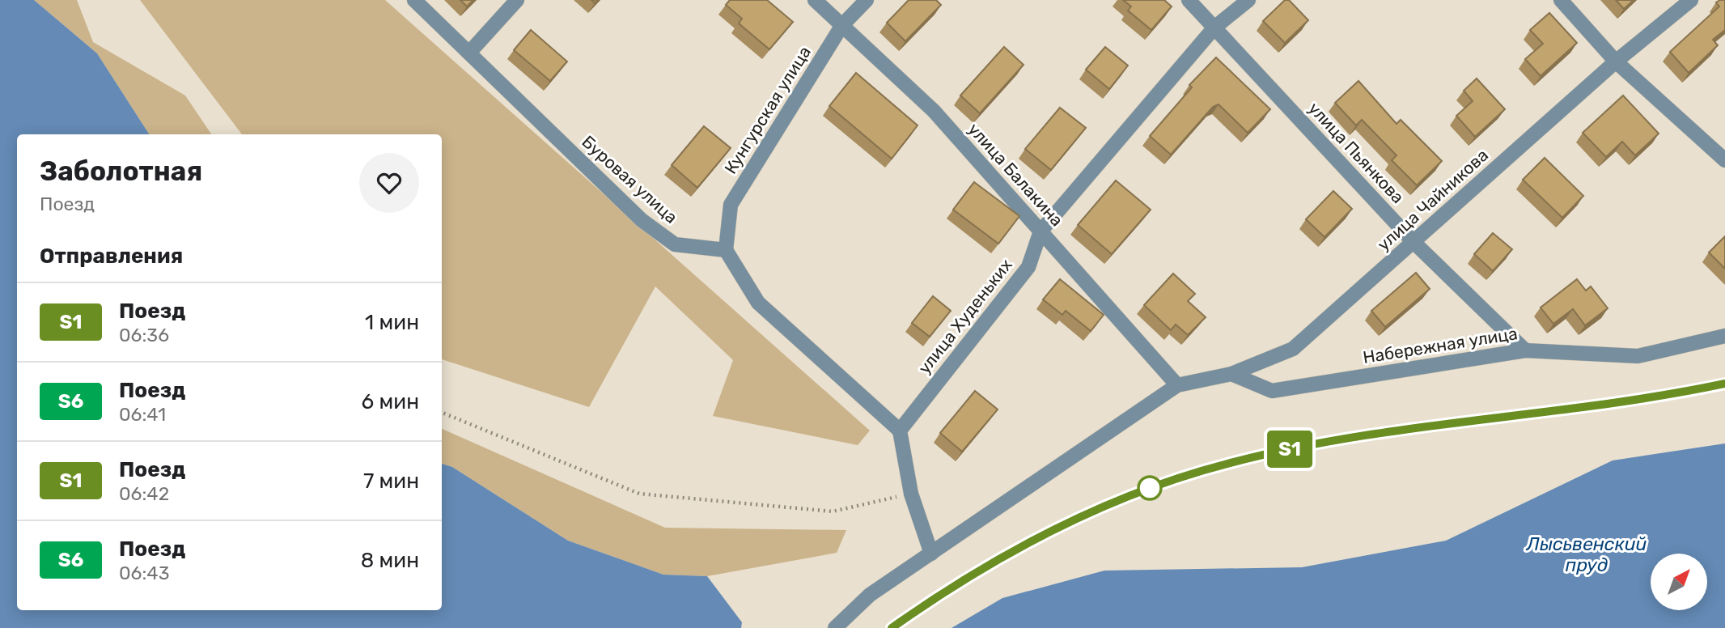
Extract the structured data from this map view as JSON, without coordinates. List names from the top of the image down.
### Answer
{
  "streets": {
    "street": [
      "Кунгурская улица",
      "улица Пьянкова",
      "улица Балакина",
      "Буровая улица",
      "улица Чайникова",
      "улица Худеньких",
      "Набережная улица"
    ]
  },
  "crossings": [
    ["Кунгурская улица", "улица Балакина"],
    ["Кунгурская улица", "Буровая улица"],
    ["улица Пьянкова", "улица Чайникова"],
    ["улица Пьянкова", "улица Худеньких"],
    ["улица Пьянкова", "Набережная улица"],
    ["улица Балакина", "улица Чайникова"],
    ["улица Балакина", "улица Худеньких"],
    ["улица Чайникова", "Набережная улица"]
  ],
  "water": ["Лысьвенский пруд"],
  "north": "top right",
  "page": {
    "on_map": "S1",
    "heading": [
      ["Заболотная", "Поезд"],
      "Отправления"
    ],
    "list": [
      {
        "mark": "S1",
        "name": "Поезд",
        "note": "06:36",
        "value": "1 мин"
      },
      {
        "mark": "S6",
        "name": "Поезд",
        "note": "06:41",
        "value": "6 мин"
      },
      {
        "mark": "S1",
        "name": "Поезд",
        "note": "06:42",
        "value": "7 мин"
      },
      {
        "mark": "S6",
        "name": "Поезд",
        "note": "06:43",
        "value": "8 мин"
      }
    ]
  }
}
